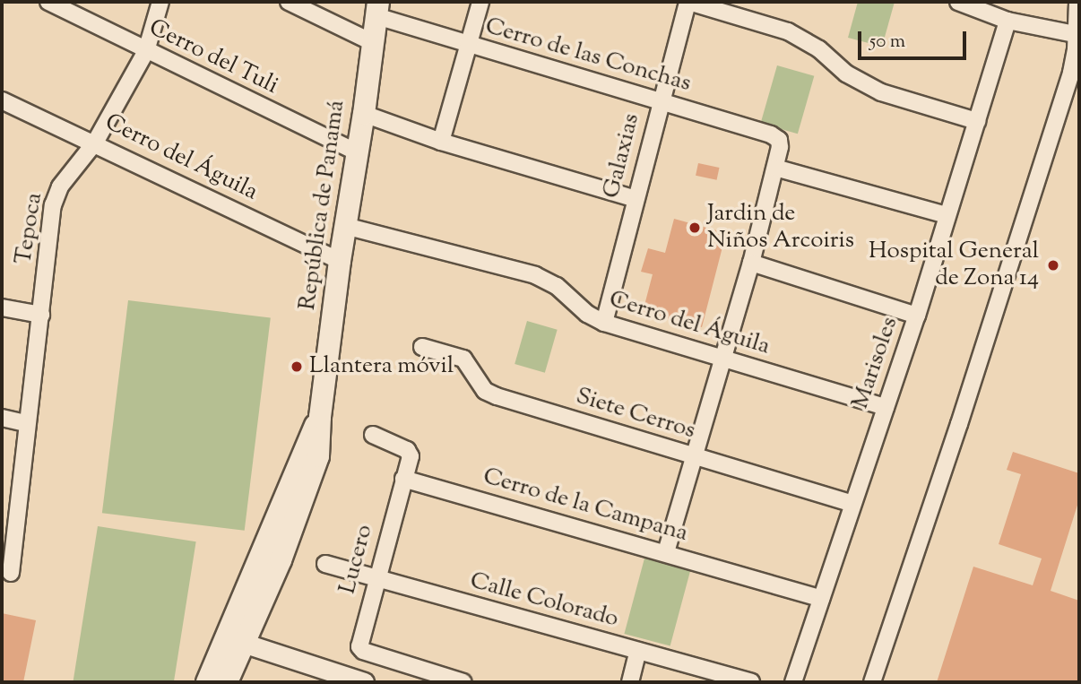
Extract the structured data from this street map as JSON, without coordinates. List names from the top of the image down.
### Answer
{
  "streets": {
    "main road": ["República de Panamá"],
    "street": [
      "Cerro de las Conchas",
      "Cerro del Tuli",
      "Galaxias",
      "Cerro del Águila",
      "Tepoca",
      "Marisoles",
      "Siete Cerros",
      "Cerro de la Campana",
      "Lucero",
      "Calle Colorado"
    ]
  },
  "crossings": [
    ["Cerro de las Conchas", "Galaxias"],
    ["Cerro de las Conchas", "República de Panamá"],
    ["Cerro del Tuli", "República de Panamá"],
    ["Cerro del Tuli", "Tepoca"],
    ["Galaxias", "Cerro del Águila"],
    ["Cerro del Águila", "República de Panamá"],
    ["Cerro del Águila", "Tepoca"],
    ["Cerro del Águila", "Marisoles"],
    ["Marisoles", "Siete Cerros"],
    ["Marisoles", "Cerro de la Campana"],
    ["Cerro de la Campana", "Lucero"],
    ["Lucero", "Calle Colorado"]
  ],
  "places": ["Jardin de Niños Arcoiris", "Hospital General de Zona 14", "Llantera móvil"],
  "scale_bar": "50 m"
}
